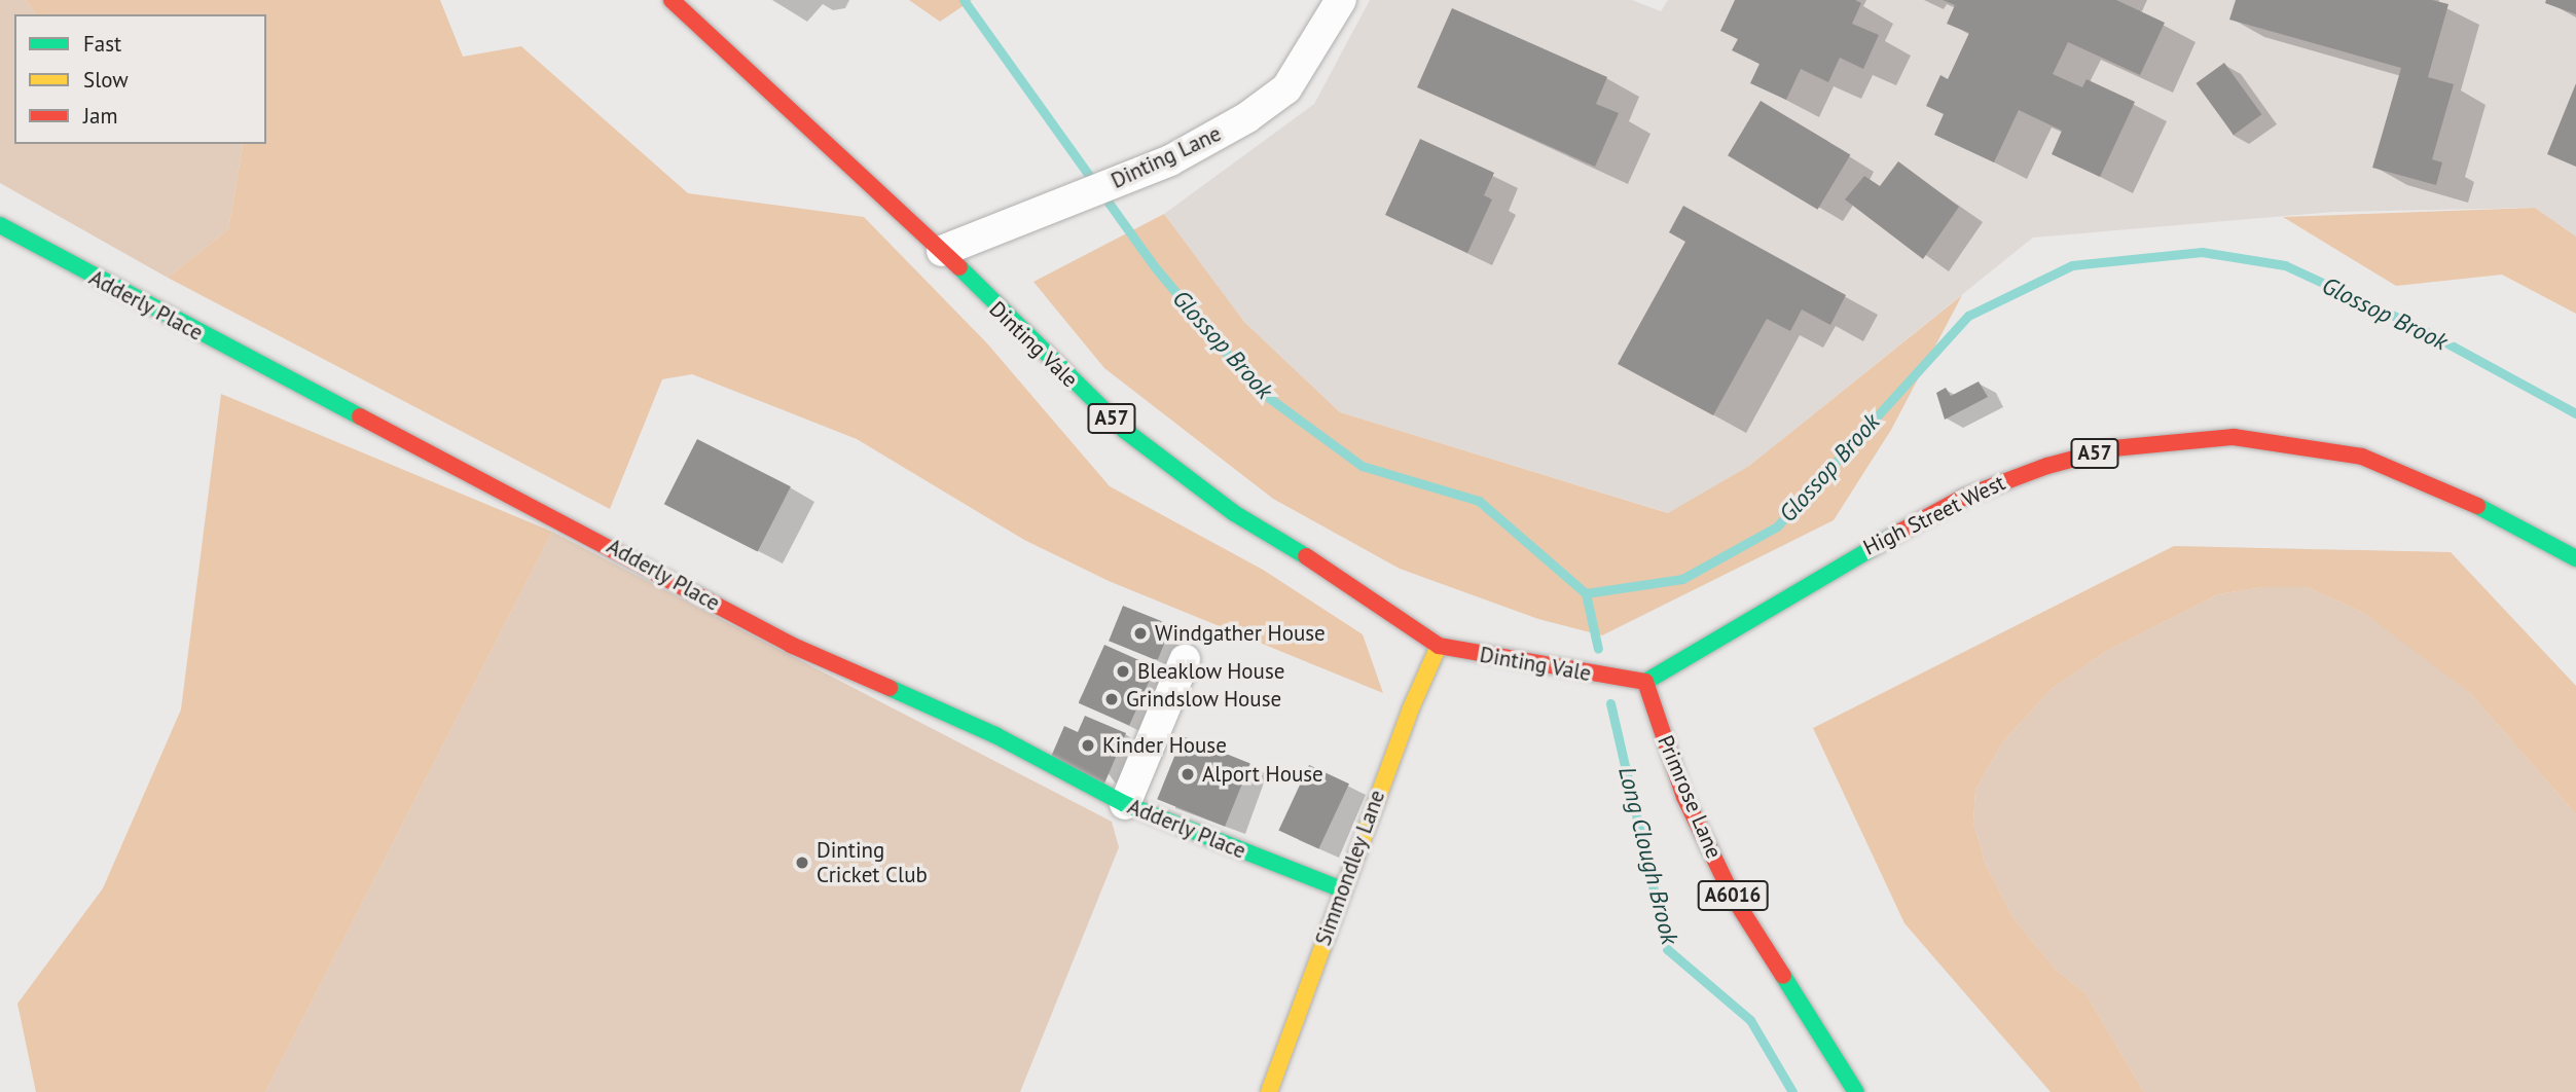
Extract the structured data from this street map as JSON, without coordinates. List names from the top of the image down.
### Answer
{
  "streets": {
    "main road": [
      "Adderly Place",
      "Dinting Vale",
      "A57",
      "High Street West",
      "Primrose Lane",
      "Simmondley Lane",
      "A6016"
    ],
    "street": ["Dinting Lane"]
  },
  "crossings": [
    ["Dinting Lane", "Dinting Vale"],
    ["Adderly Place", "Simmondley Lane"],
    ["Dinting Vale", "High Street West"],
    ["Dinting Vale", "Primrose Lane"],
    ["Dinting Vale", "Simmondley Lane"],
    ["High Street West", "Primrose Lane"]
  ],
  "water": ["Glossop Brook", "Long Clough Brook"],
  "places": [
    "Windgather House",
    "Bleaklow House",
    "Grindslow House",
    "Kinder House",
    "Alport House",
    "Dinting Cricket Club"
  ],
  "legend": ["Fast", "Slow", "Jam"]
}
